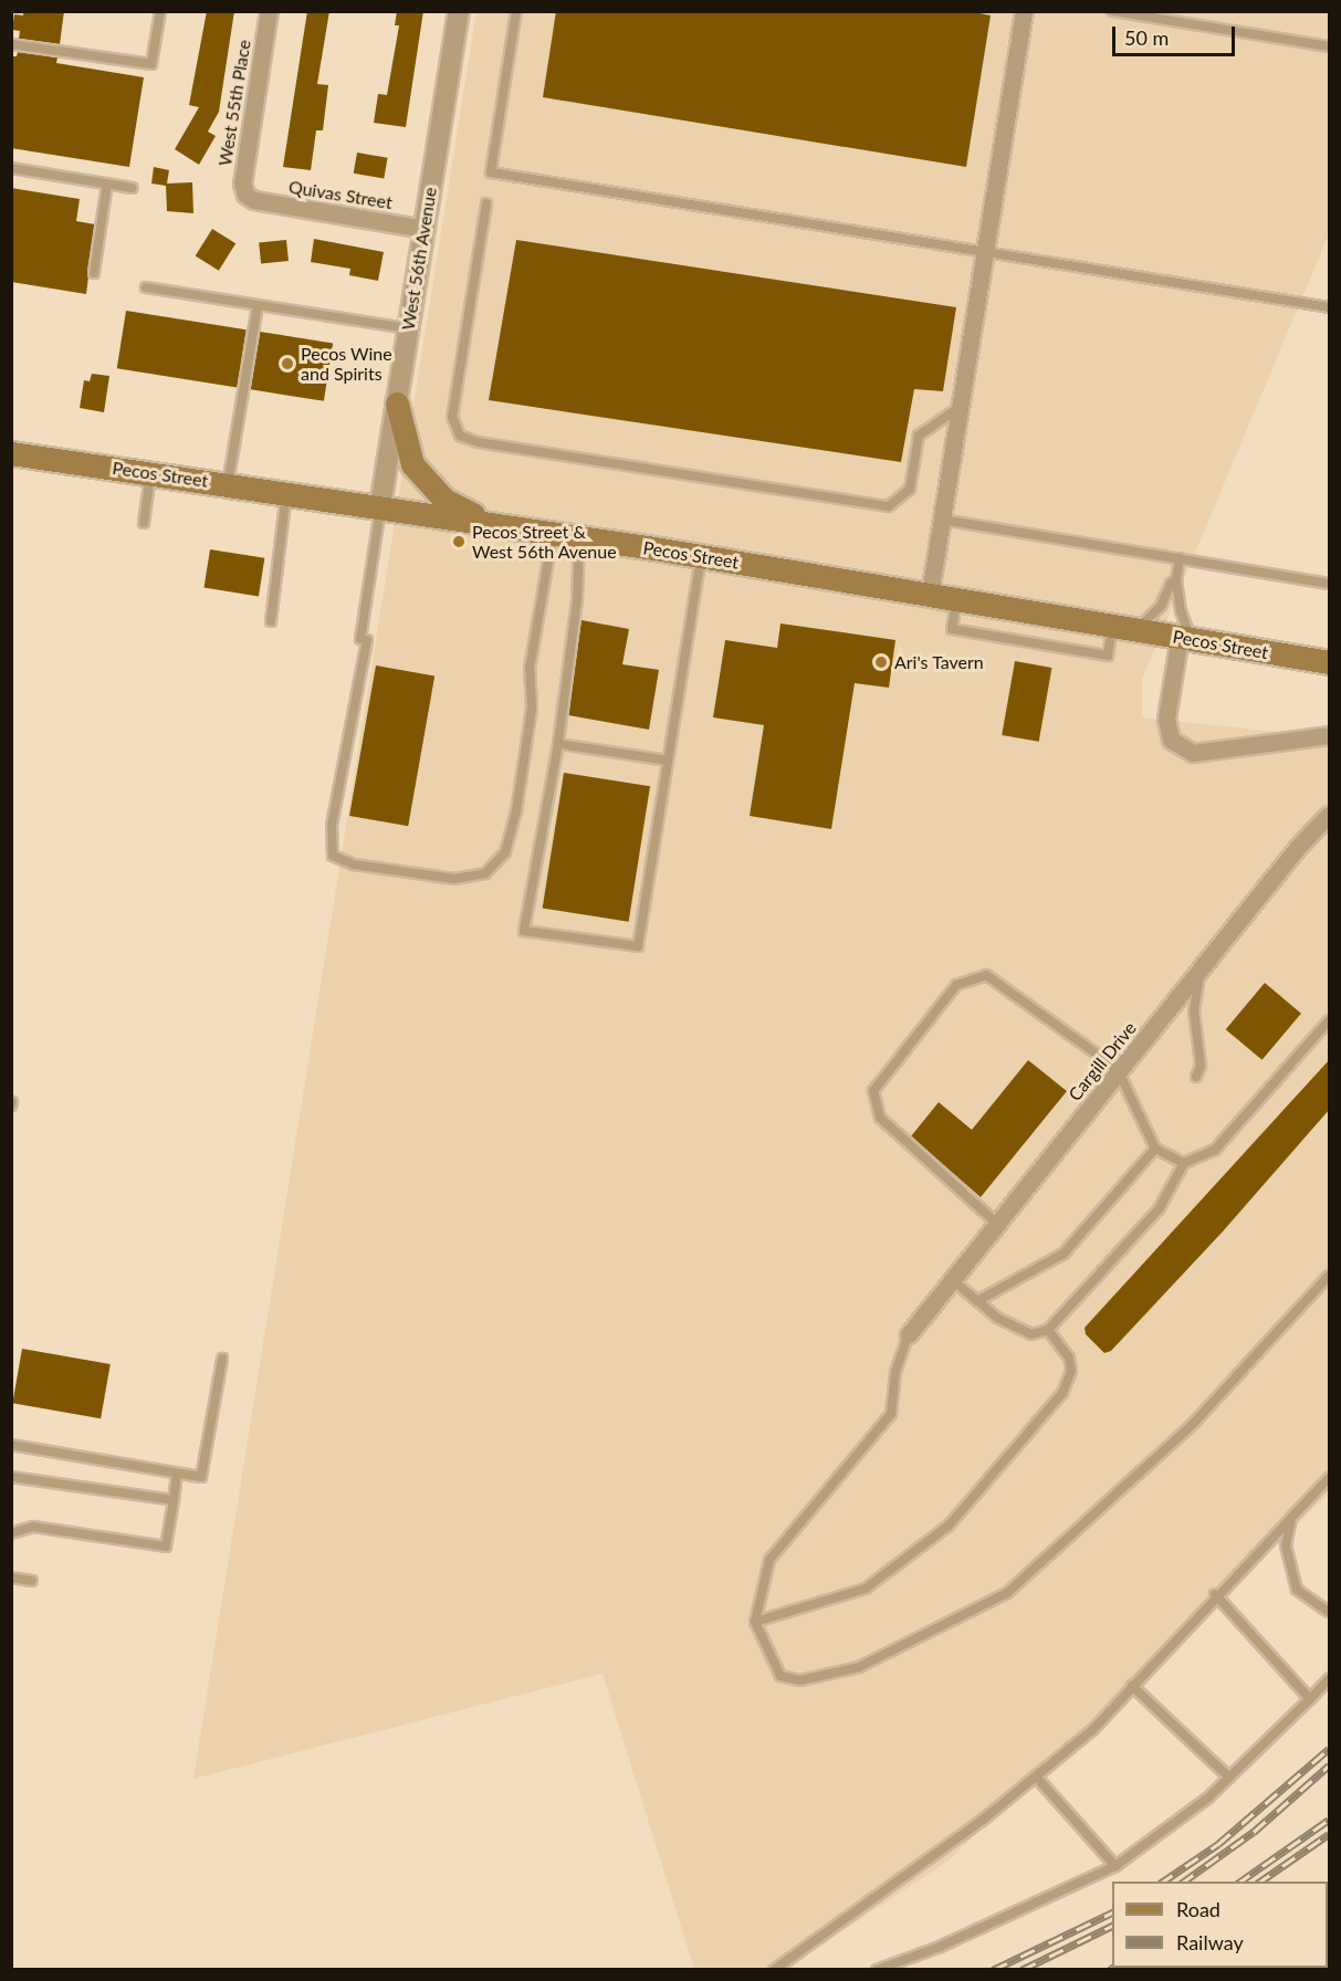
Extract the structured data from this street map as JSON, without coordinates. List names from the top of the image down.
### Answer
{
  "streets": {
    "main road": ["Pecos Street"],
    "street": [
      "West 55th Place",
      "Quivas Street",
      "West 56th Avenue",
      "Cargill Drive"
    ]
  },
  "crossings": [
    ["West 55th Place", "Quivas Street"],
    ["Quivas Street", "West 56th Avenue"],
    ["West 56th Avenue", "Pecos Street"]
  ],
  "places": ["Pecos Wine and Spirits", "Pecos Street & West 56th Avenue", "Ari's Tavern"],
  "legend": ["Road", "Railway"],
  "scale_bar": "50 m"
}
